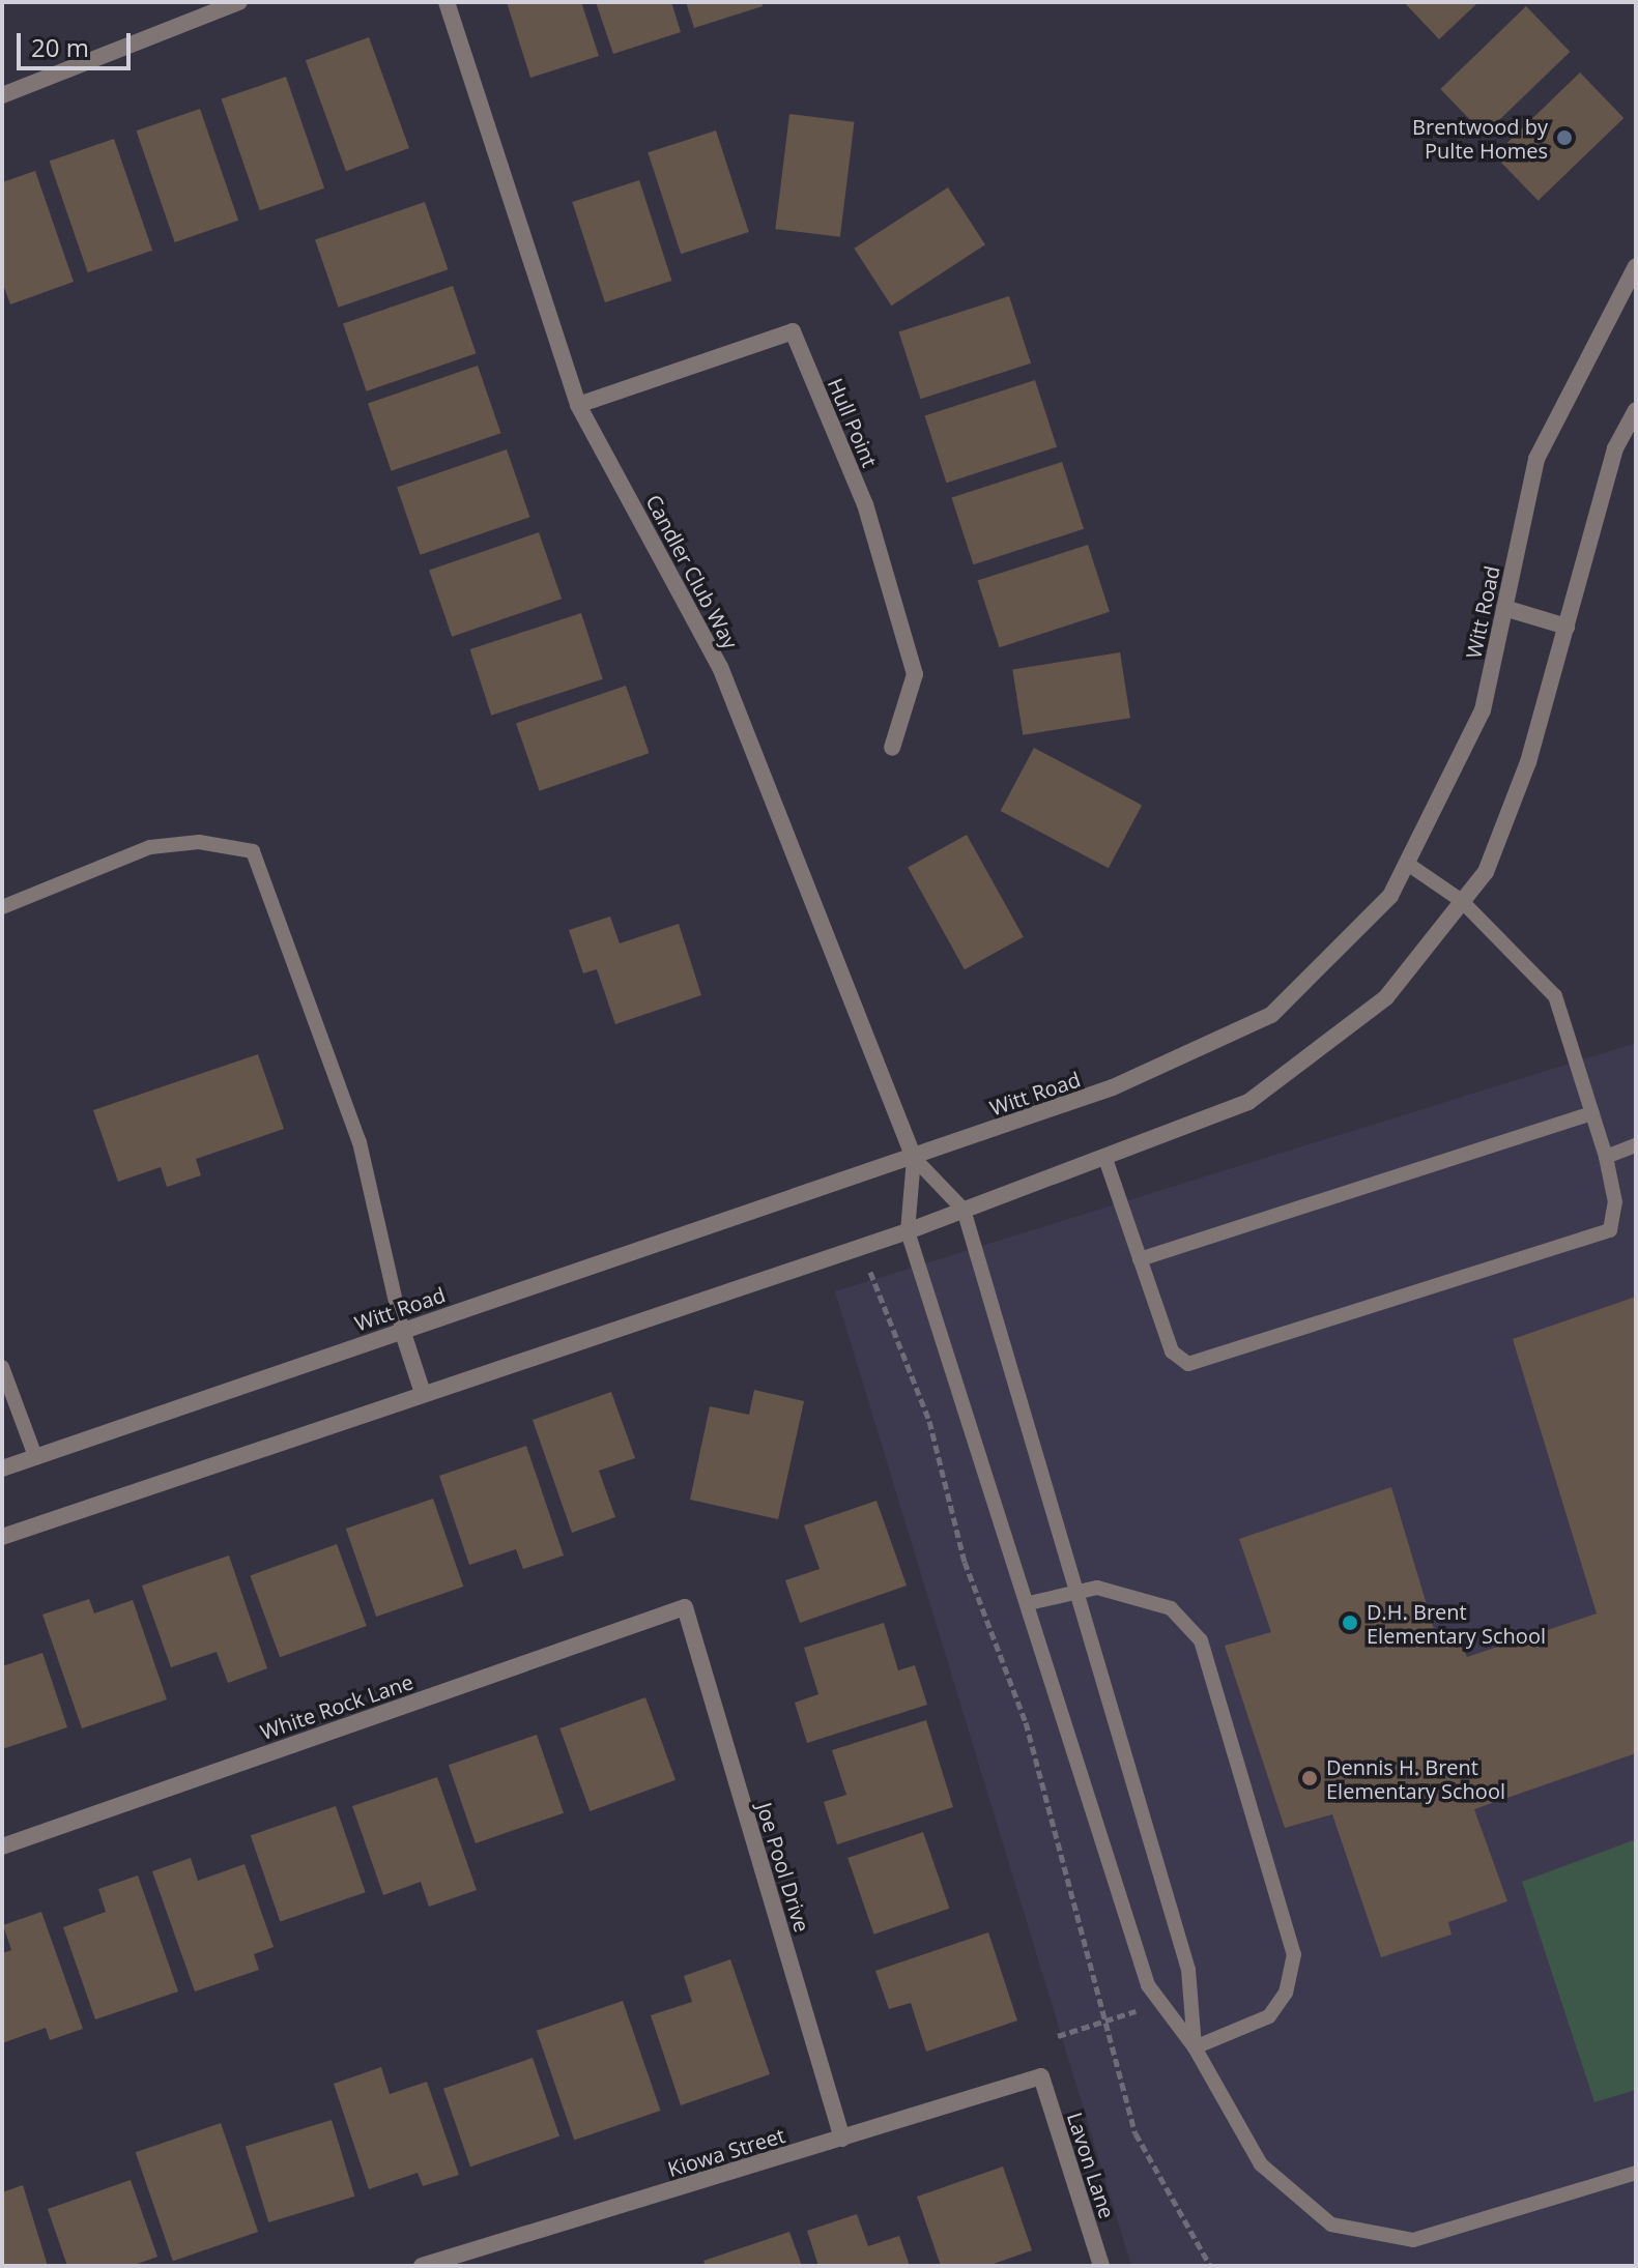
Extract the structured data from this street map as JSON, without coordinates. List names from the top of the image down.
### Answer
{
  "streets": {
    "street": [
      "Hull Point",
      "Candler Club Way",
      "Witt Road",
      "White Rock Lane",
      "Joe Pool Drive",
      "Kiowa Street",
      "Lavon Lane"
    ]
  },
  "crossings": [
    ["Hull Point", "Candler Club Way"],
    ["Candler Club Way", "Witt Road"],
    ["White Rock Lane", "Joe Pool Drive"],
    ["Joe Pool Drive", "Kiowa Street"],
    ["Kiowa Street", "Lavon Lane"]
  ],
  "places": ["Brentwood by Pulte Homes", "D.H. Brent Elementary School", "Dennis H. Brent Elementary School"],
  "scale_bar": "20 m"
}
